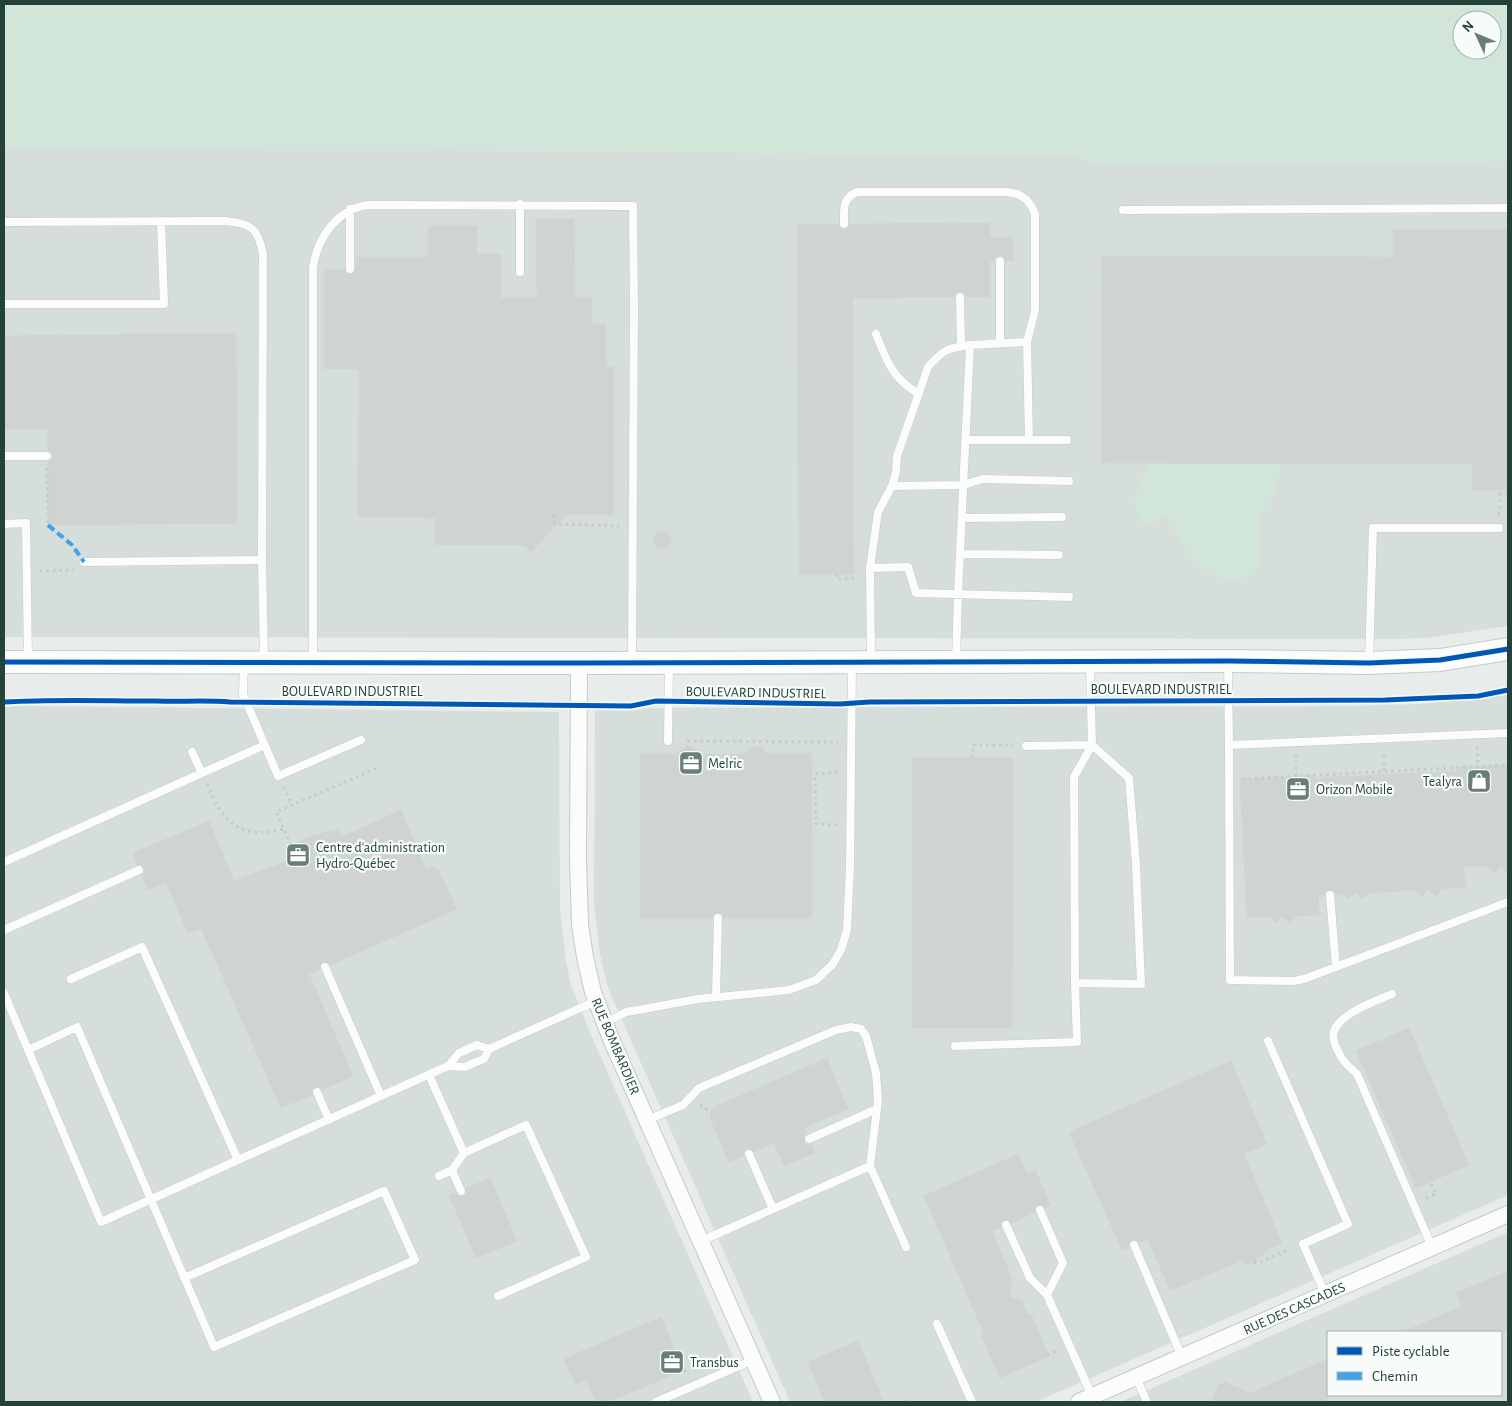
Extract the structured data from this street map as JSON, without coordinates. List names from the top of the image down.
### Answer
{
  "streets": {
    "street": ["BOULEVARD INDUSTRIEL", "RUE BOMBARDIER", "RUE DES CASCADES"]
  },
  "crossings": [
    ["BOULEVARD INDUSTRIEL", "RUE BOMBARDIER"]
  ],
  "places": {
    "office": [
      "Melric",
      "Orizon Mobile",
      "Centre d'administration Hydro-Québec",
      "Transbus"
    ],
    "shop": ["Tealyra"]
  },
  "legend": ["Piste cyclable", "Chemin"],
  "north": "top left"
}
